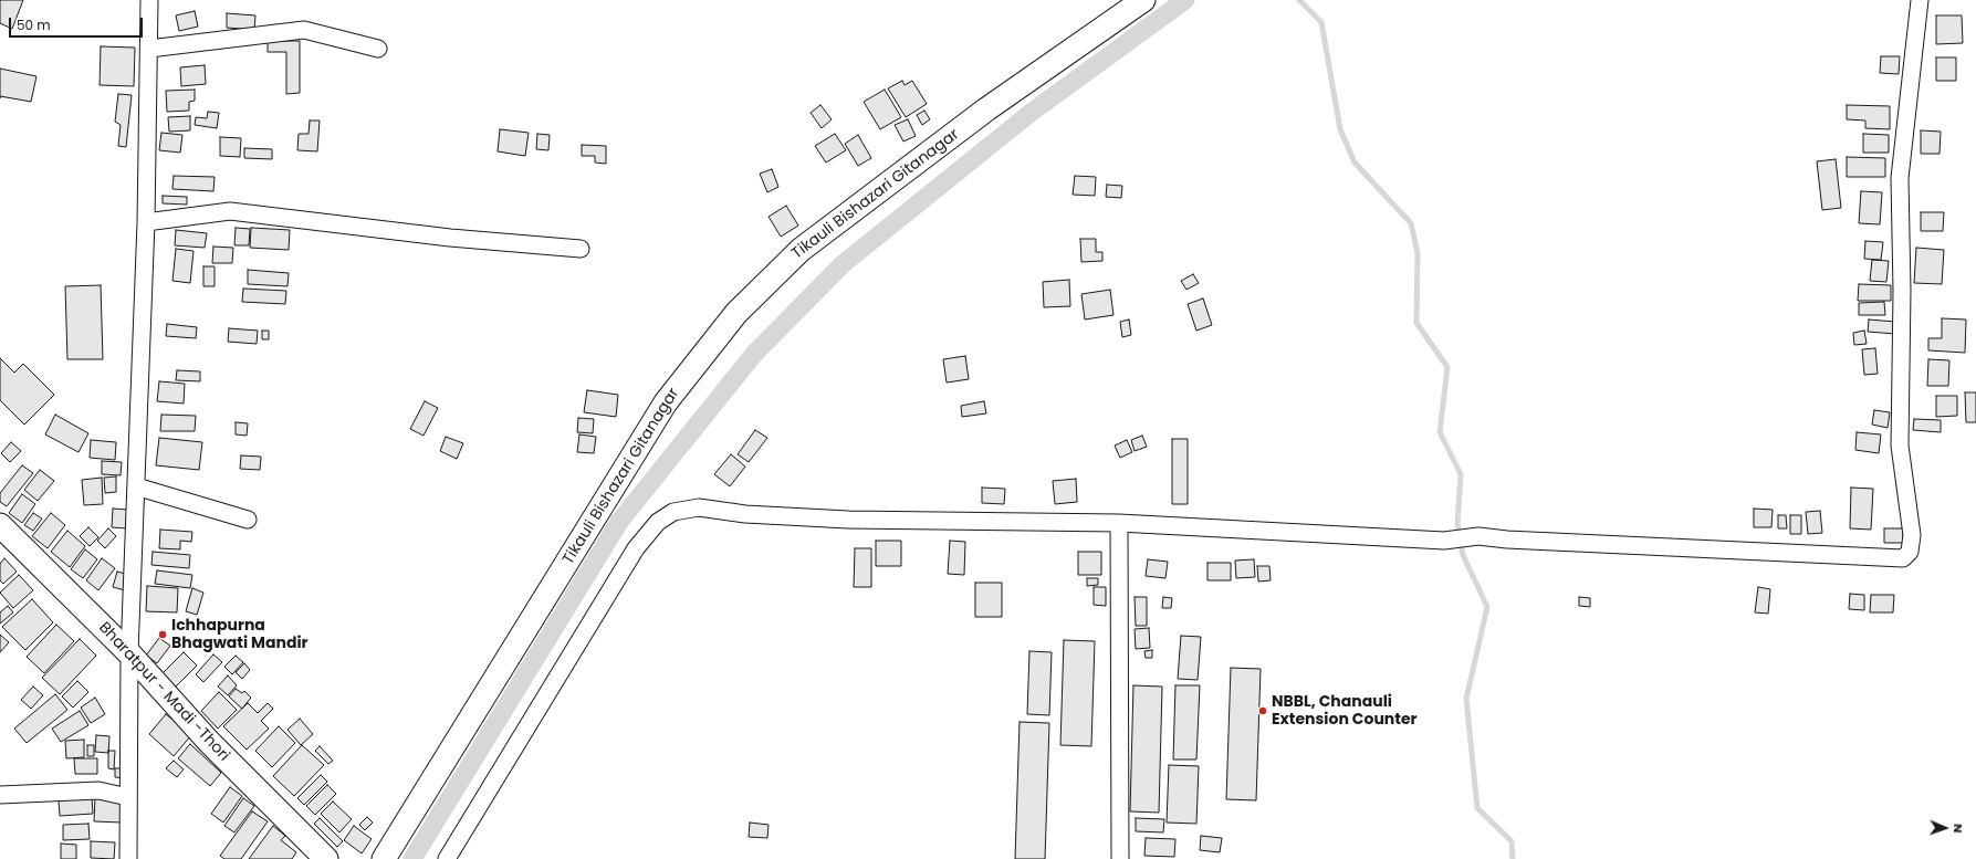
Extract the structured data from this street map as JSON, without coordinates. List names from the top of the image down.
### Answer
{
  "streets": {
    "street": ["Tikauli Bishazari Gitanagar", "Bharatpur - Madi -Thori"]
  },
  "places": ["Ichhapurna Bhagwati Mandir", "NBBL, Chanauli Extension Counter"],
  "scale_bar": "50 m",
  "north": "right"
}
